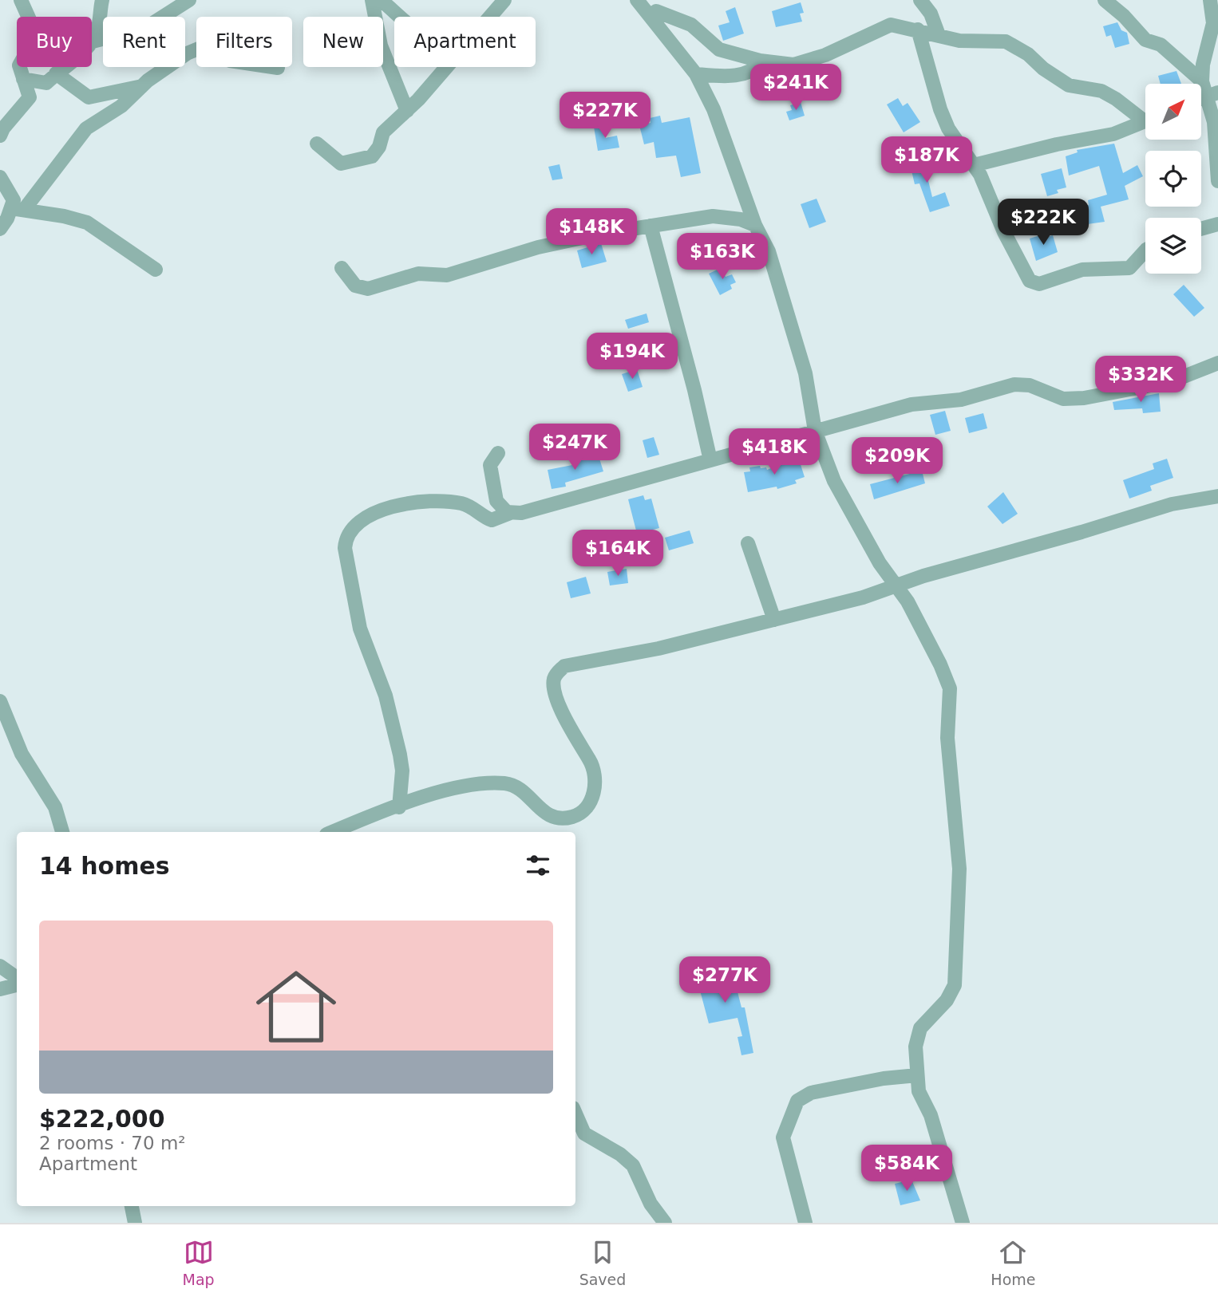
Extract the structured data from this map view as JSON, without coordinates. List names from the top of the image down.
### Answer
{
  "north": "top right",
  "page": {
    "chip": [
      "Buy",
      "Rent",
      "Filters",
      "New",
      "Apartment"
    ],
    "price": [
      "$241K",
      "$227K",
      "$187K",
      "$222K",
      "$148K",
      "$163K",
      "$194K",
      "$332K",
      "$247K",
      "$418K",
      "$209K",
      "$164K",
      "$277K",
      "$584K"
    ],
    "heading": "14 homes",
    "list": [
      {
        "name": "$222,000",
        "note": "2 rooms · 70 m² · Apartment"
      }
    ],
    "tabs": ["Map", "Saved", "Home"]
  }
}
